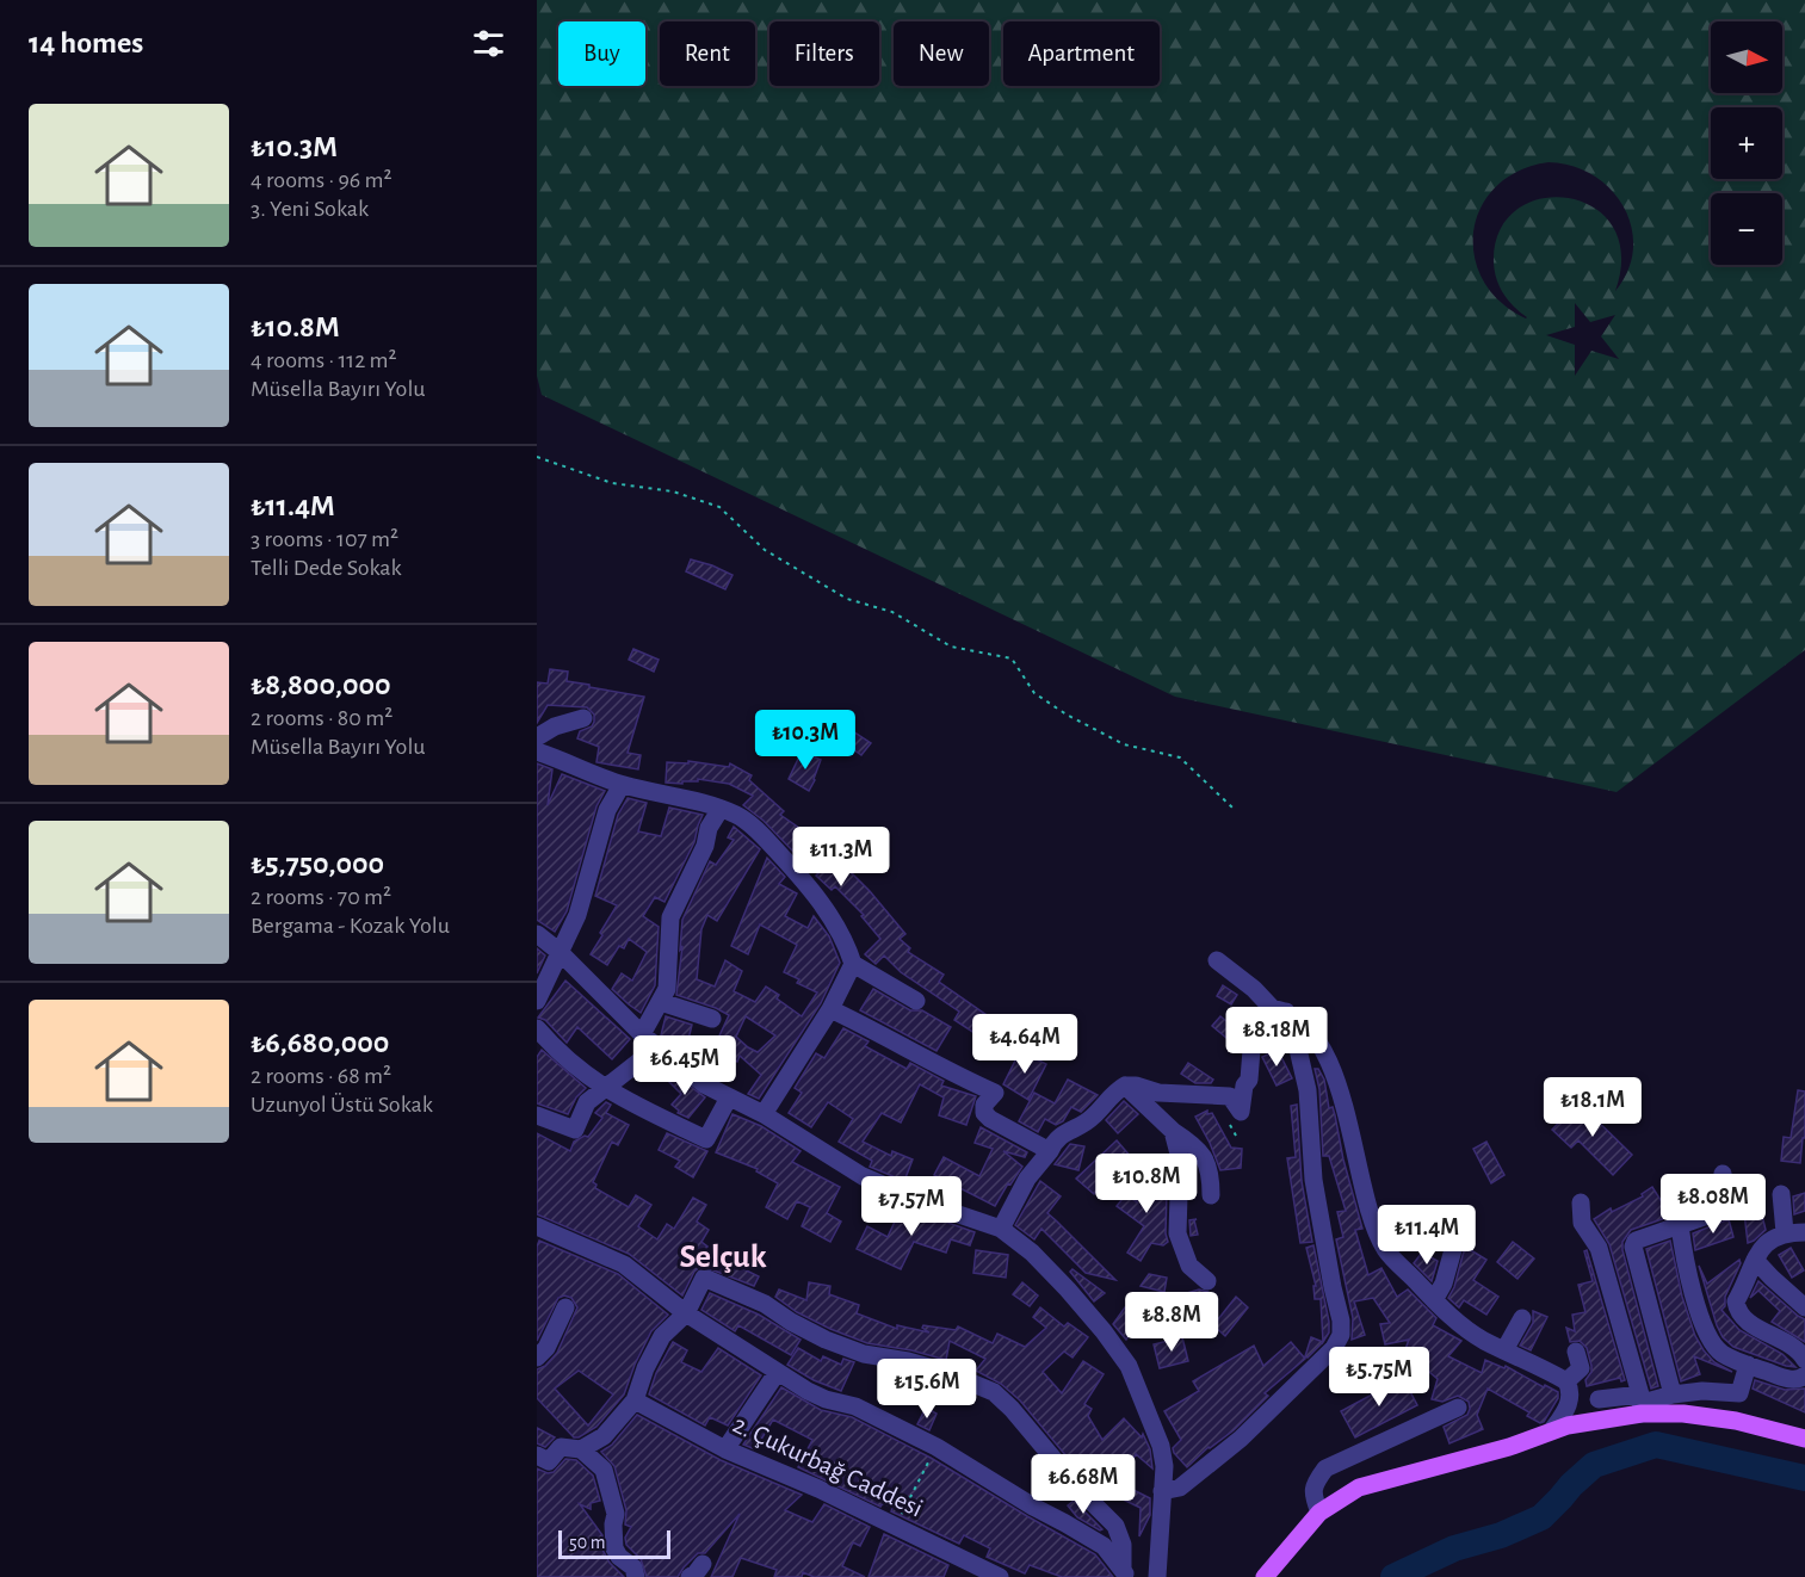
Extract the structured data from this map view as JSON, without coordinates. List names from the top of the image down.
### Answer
{
  "streets": {
    "street": ["2. Çukurbağ Caddesi"]
  },
  "districts": ["Selçuk"],
  "scale_bar": "50 m",
  "north": "right",
  "page": {
    "heading": "14 homes",
    "map_buttons": ["+", "−"],
    "chip": [
      "Buy",
      "Rent",
      "Filters",
      "New",
      "Apartment"
    ],
    "list": [
      {
        "name": "₺10.3M",
        "note": "4 rooms · 96 m² · 3. Yeni Sokak"
      },
      {
        "name": "₺10.8M",
        "note": "4 rooms · 112 m² · Müsella Bayırı Yolu"
      },
      {
        "name": "₺11.4M",
        "note": "3 rooms · 107 m² · Telli Dede Sokak"
      },
      {
        "name": "₺8,800,000",
        "note": "2 rooms · 80 m² · Müsella Bayırı Yolu"
      },
      {
        "name": "₺5,750,000",
        "note": "2 rooms · 70 m² · Bergama - Kozak Yolu"
      },
      {
        "name": "₺6,680,000",
        "note": "2 rooms · 68 m² · Uzunyol Üstü Sokak"
      }
    ],
    "price": [
      "₺10.3M",
      "₺11.3M",
      "₺8.18M",
      "₺4.64M",
      "₺6.45M",
      "₺18.1M",
      "₺10.8M",
      "₺8.08M",
      "₺7.57M",
      "₺11.4M",
      "₺8.8M",
      "₺5.75M",
      "₺15.6M",
      "₺6.68M"
    ],
    "scale": "50 m"
  }
}
